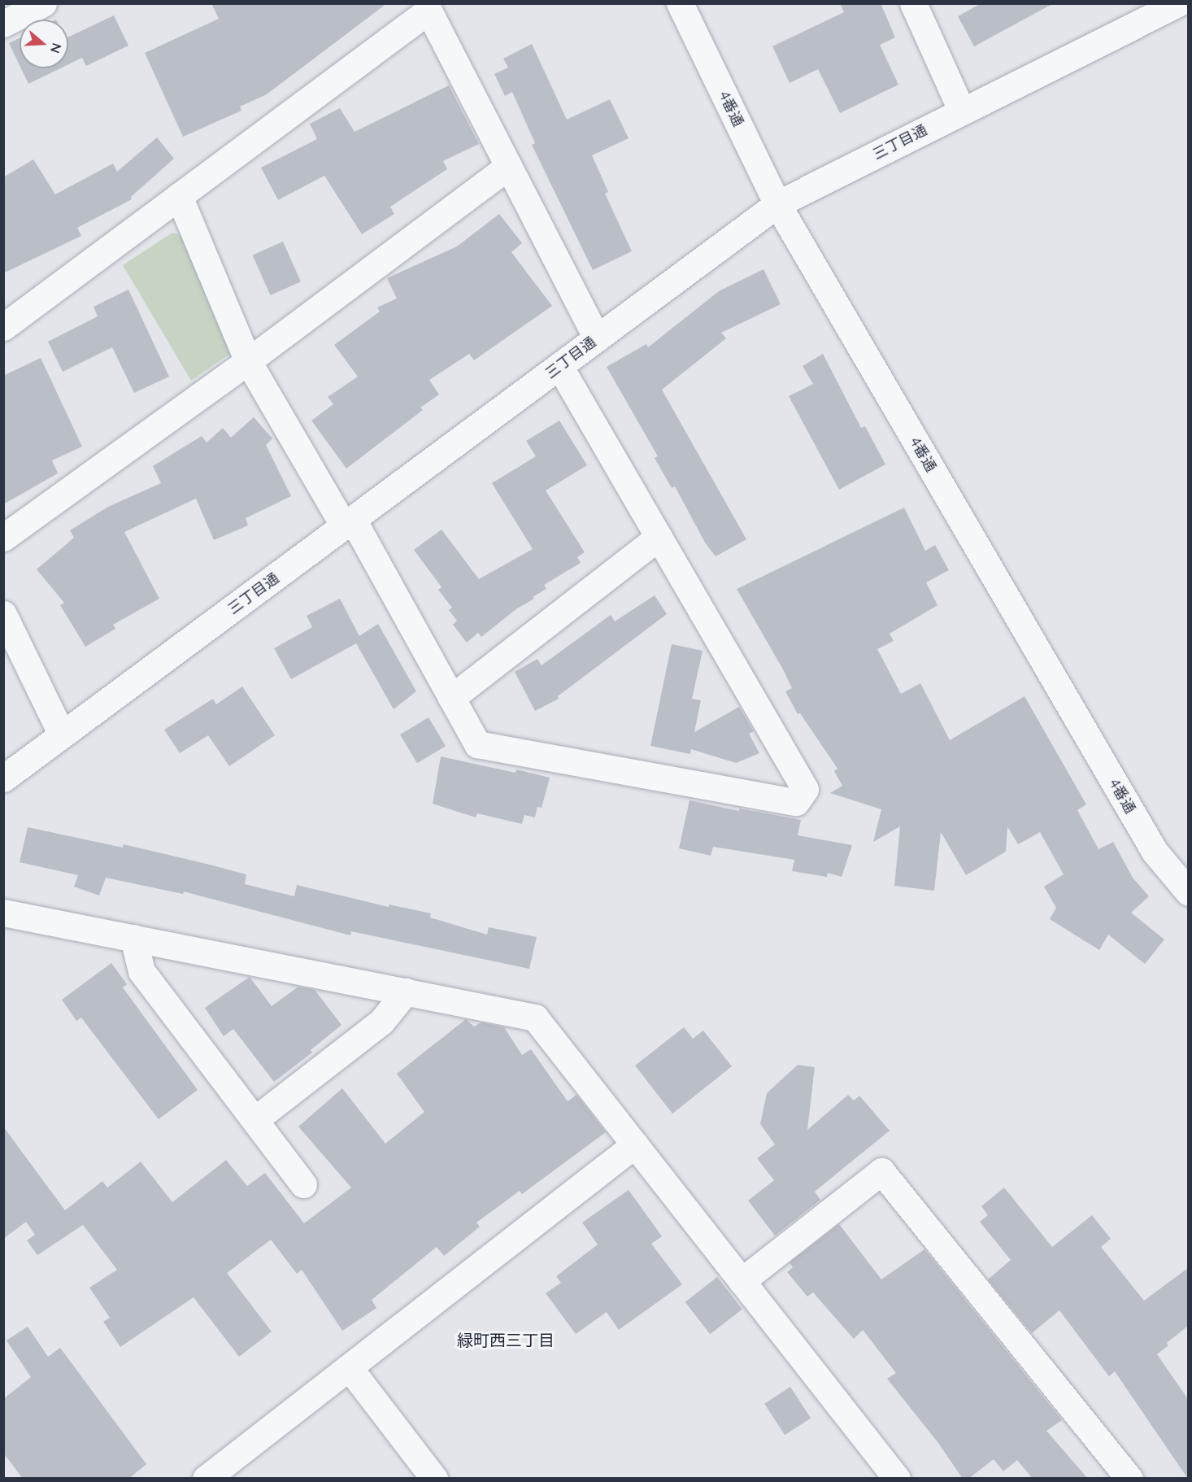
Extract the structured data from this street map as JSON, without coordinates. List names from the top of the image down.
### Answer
{
  "streets": {
    "street": ["4番通", "三丁目通"]
  },
  "crossings": [
    ["4番通", "三丁目通"]
  ],
  "districts": ["緑町西三丁目"],
  "north": "right"
}
